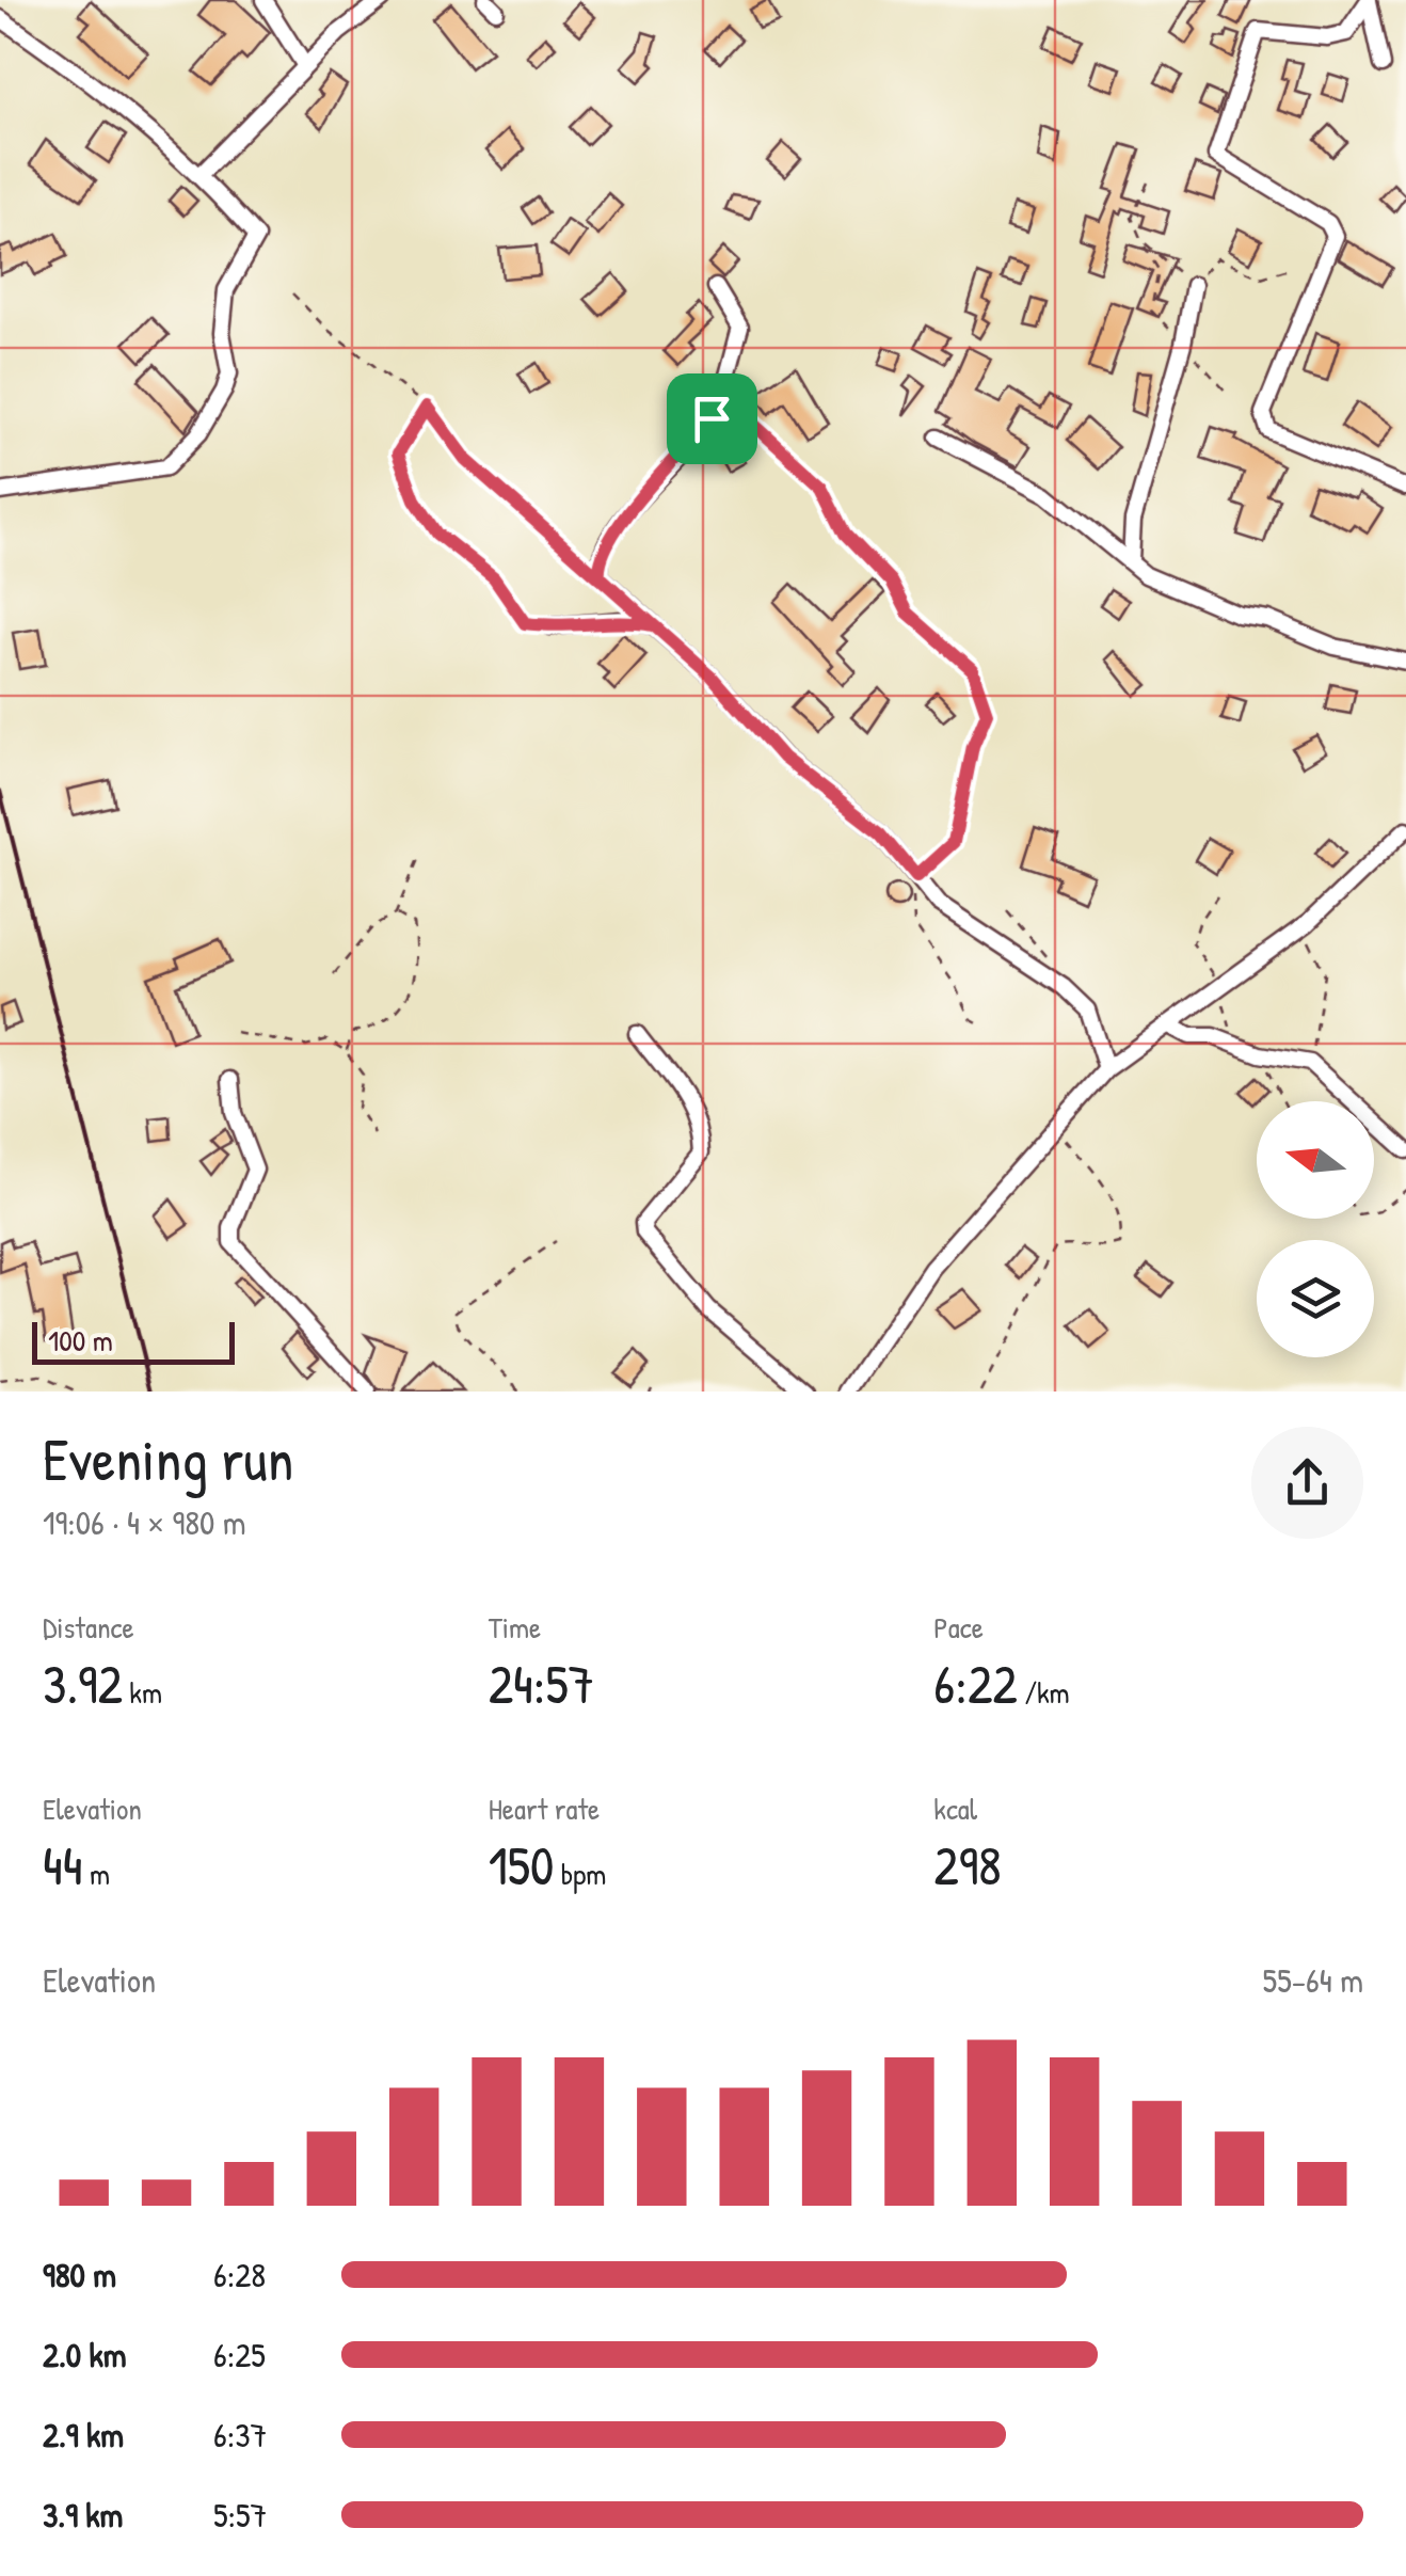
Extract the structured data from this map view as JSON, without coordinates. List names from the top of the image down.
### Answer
{
  "scale_bar": "100 m",
  "north": "left",
  "page": {
    "scale": "100 m",
    "heading": ["Evening run", "19:06 · 4 × 980 m"],
    "stats": [
      ["Distance", "3.92 km"],
      ["Time", "24:57"],
      ["Pace", "6:22 /km"],
      ["Elevation", "44 m"],
      ["Heart rate", "150 bpm"],
      ["kcal", "298"]
    ],
    "chart": ["Elevation", "55–64 m"],
    "list": [
      {
        "name": "980 m",
        "note": "6:28"
      },
      {
        "name": "2.0 km",
        "note": "6:25"
      },
      {
        "name": "2.9 km",
        "note": "6:37"
      },
      {
        "name": "3.9 km",
        "note": "5:57"
      }
    ]
  }
}
